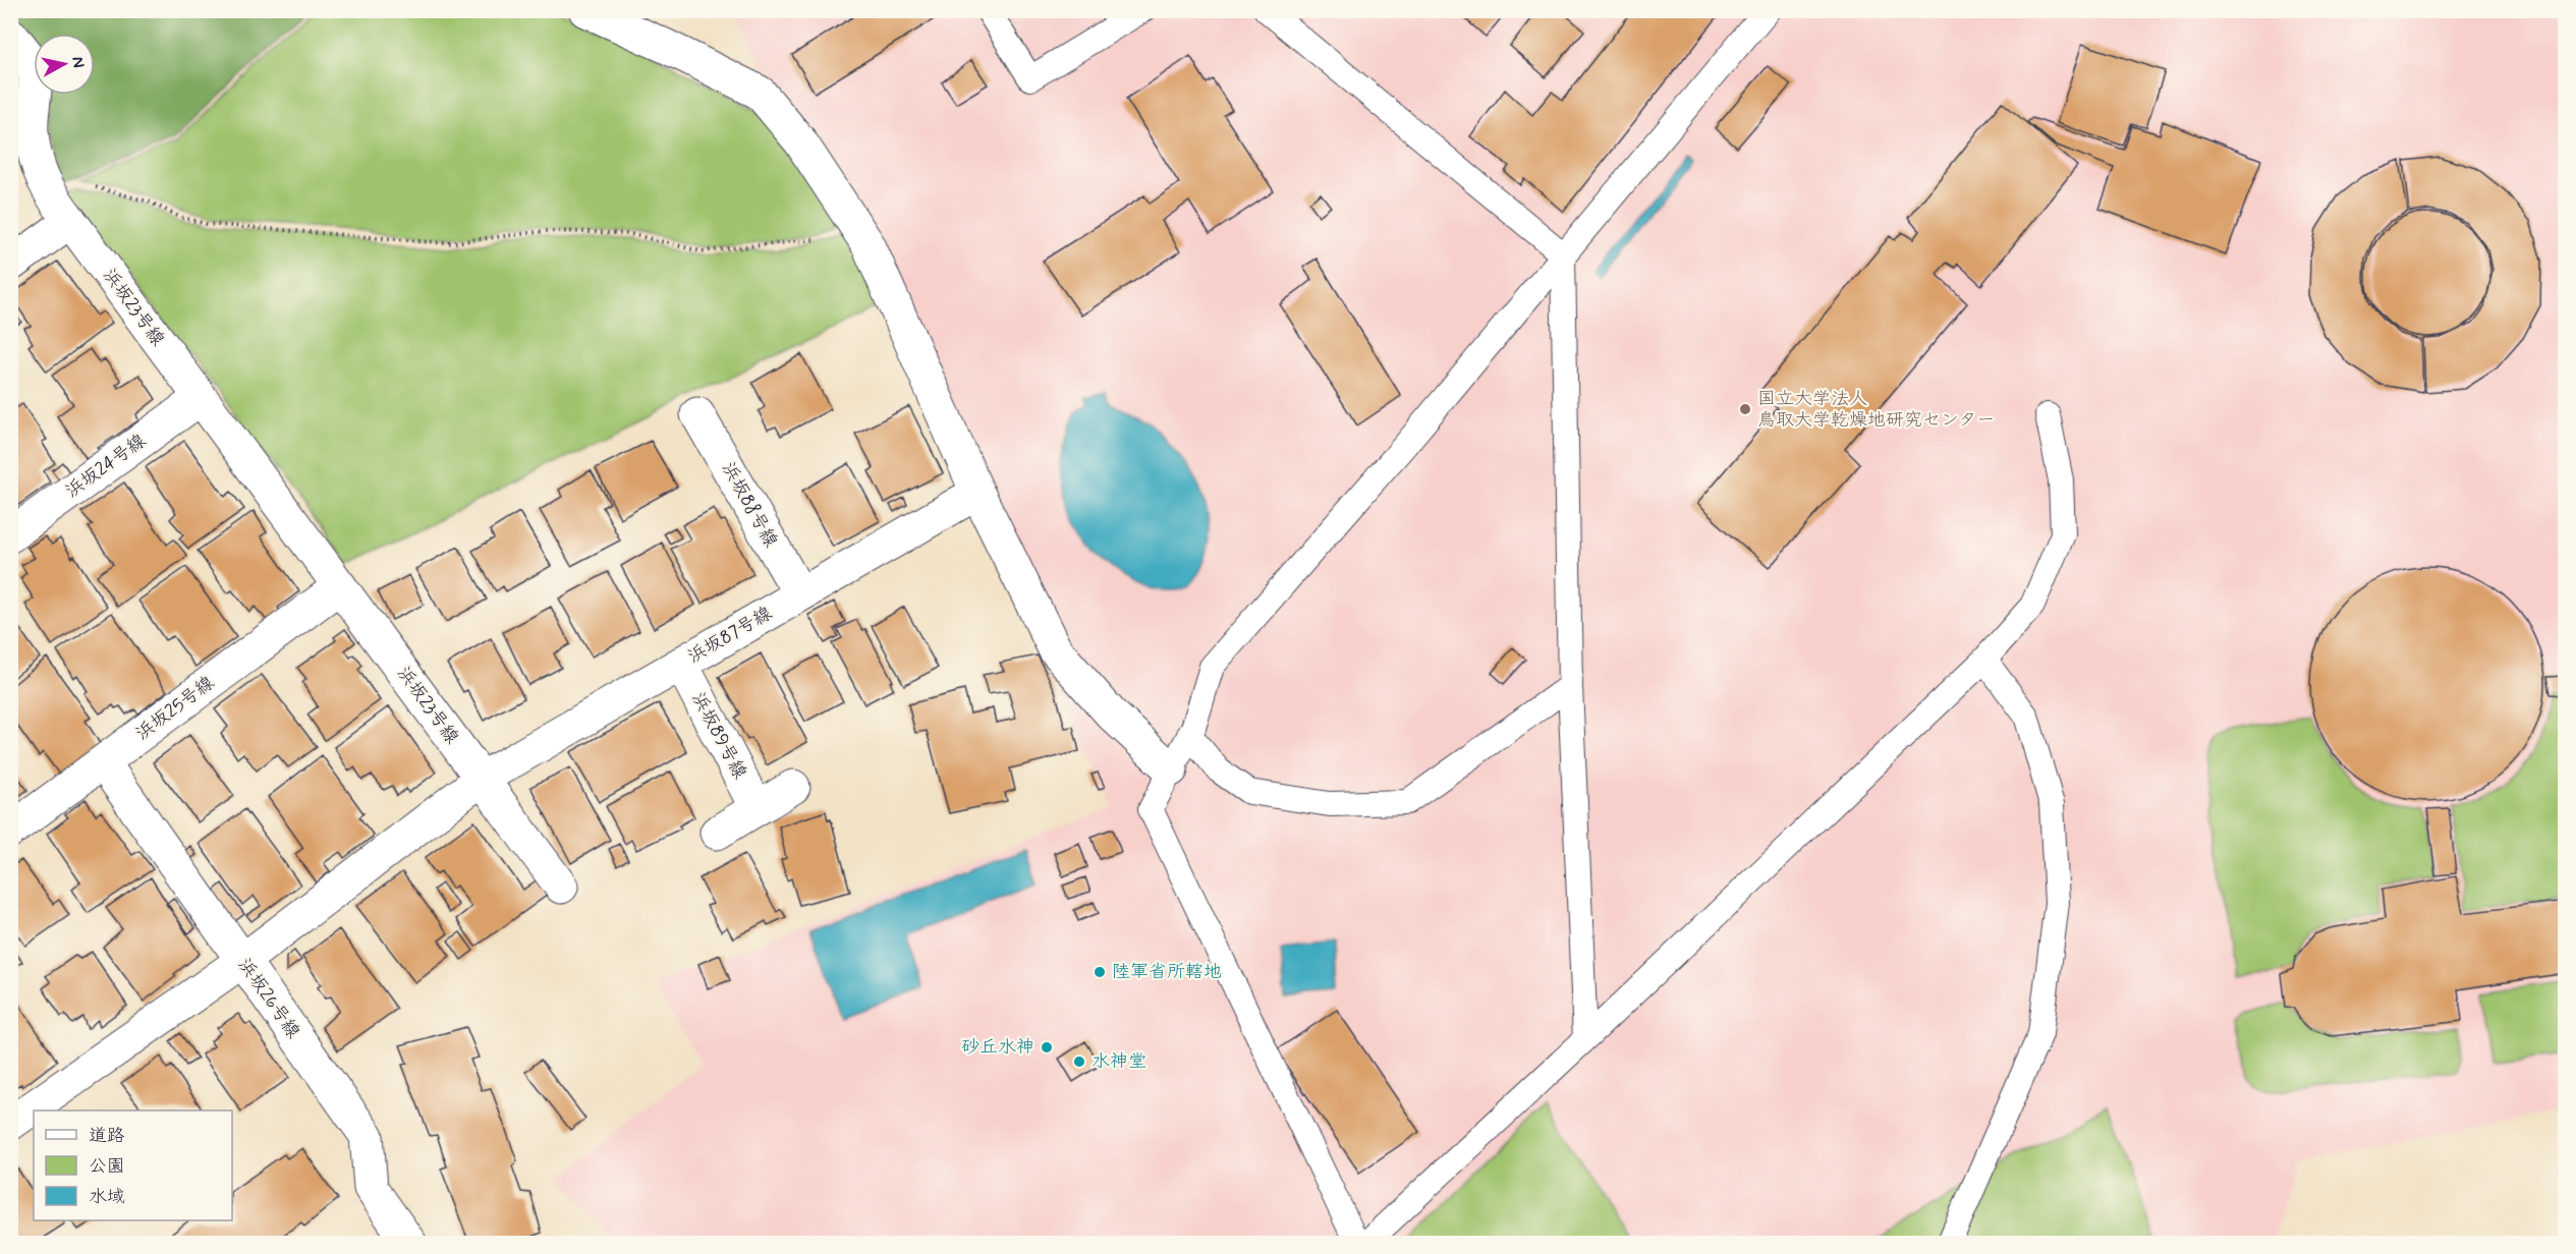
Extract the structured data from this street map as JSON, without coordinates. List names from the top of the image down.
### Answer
{
  "streets": {
    "street": [
      "浜坂23号線",
      "浜坂24号線",
      "浜坂88号線",
      "浜坂87号線",
      "浜坂25号線",
      "浜坂89号線",
      "浜坂26号線"
    ]
  },
  "crossings": [
    ["浜坂23号線", "浜坂24号線"],
    ["浜坂23号線", "浜坂87号線"],
    ["浜坂23号線", "浜坂25号線"],
    ["浜坂88号線", "浜坂87号線"],
    ["浜坂87号線", "浜坂89号線"],
    ["浜坂25号線", "浜坂26号線"]
  ],
  "places": [
    "国立大学法人 鳥取大学乾燥地研究センター",
    "陸軍省所轄地",
    "砂丘水神",
    "水神堂"
  ],
  "legend": ["道路", "公園", "水域"],
  "north": "right"
}
